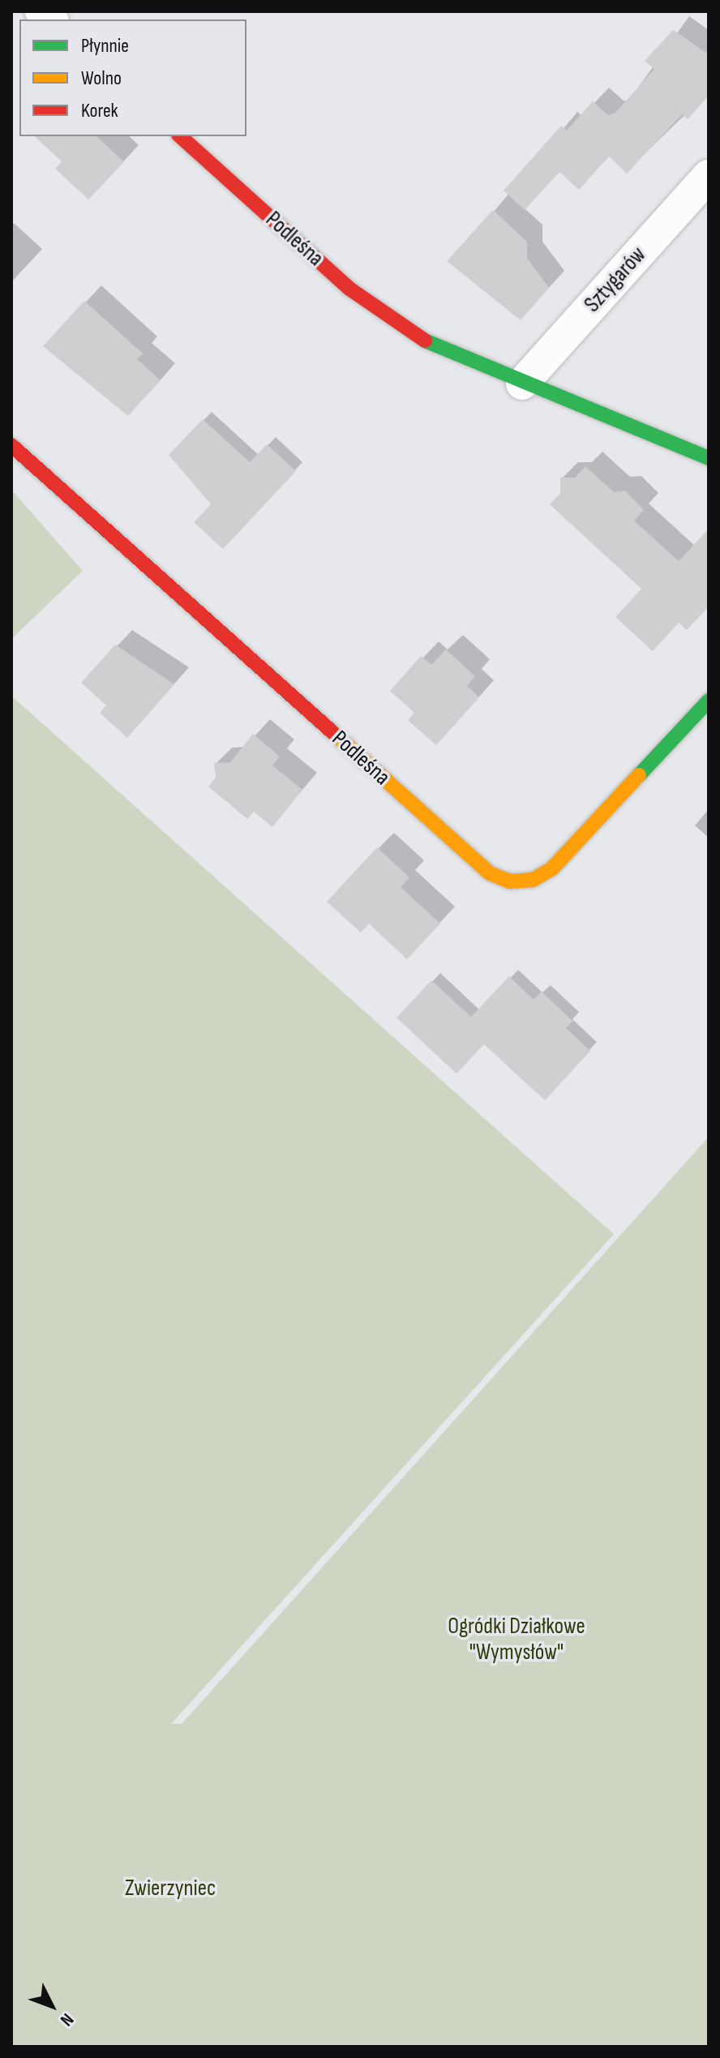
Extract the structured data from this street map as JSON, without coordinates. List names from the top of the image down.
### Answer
{
  "streets": {
    "street": ["Podleśna", "Sztygarów"]
  },
  "crossings": [
    ["Podleśna", "Sztygarów"]
  ],
  "parks": ["Ogródki Działkowe \"Wymysłów\"", "Zwierzyniec"],
  "legend": ["Płynnie", "Wolno", "Korek"],
  "north": "bottom right"
}
